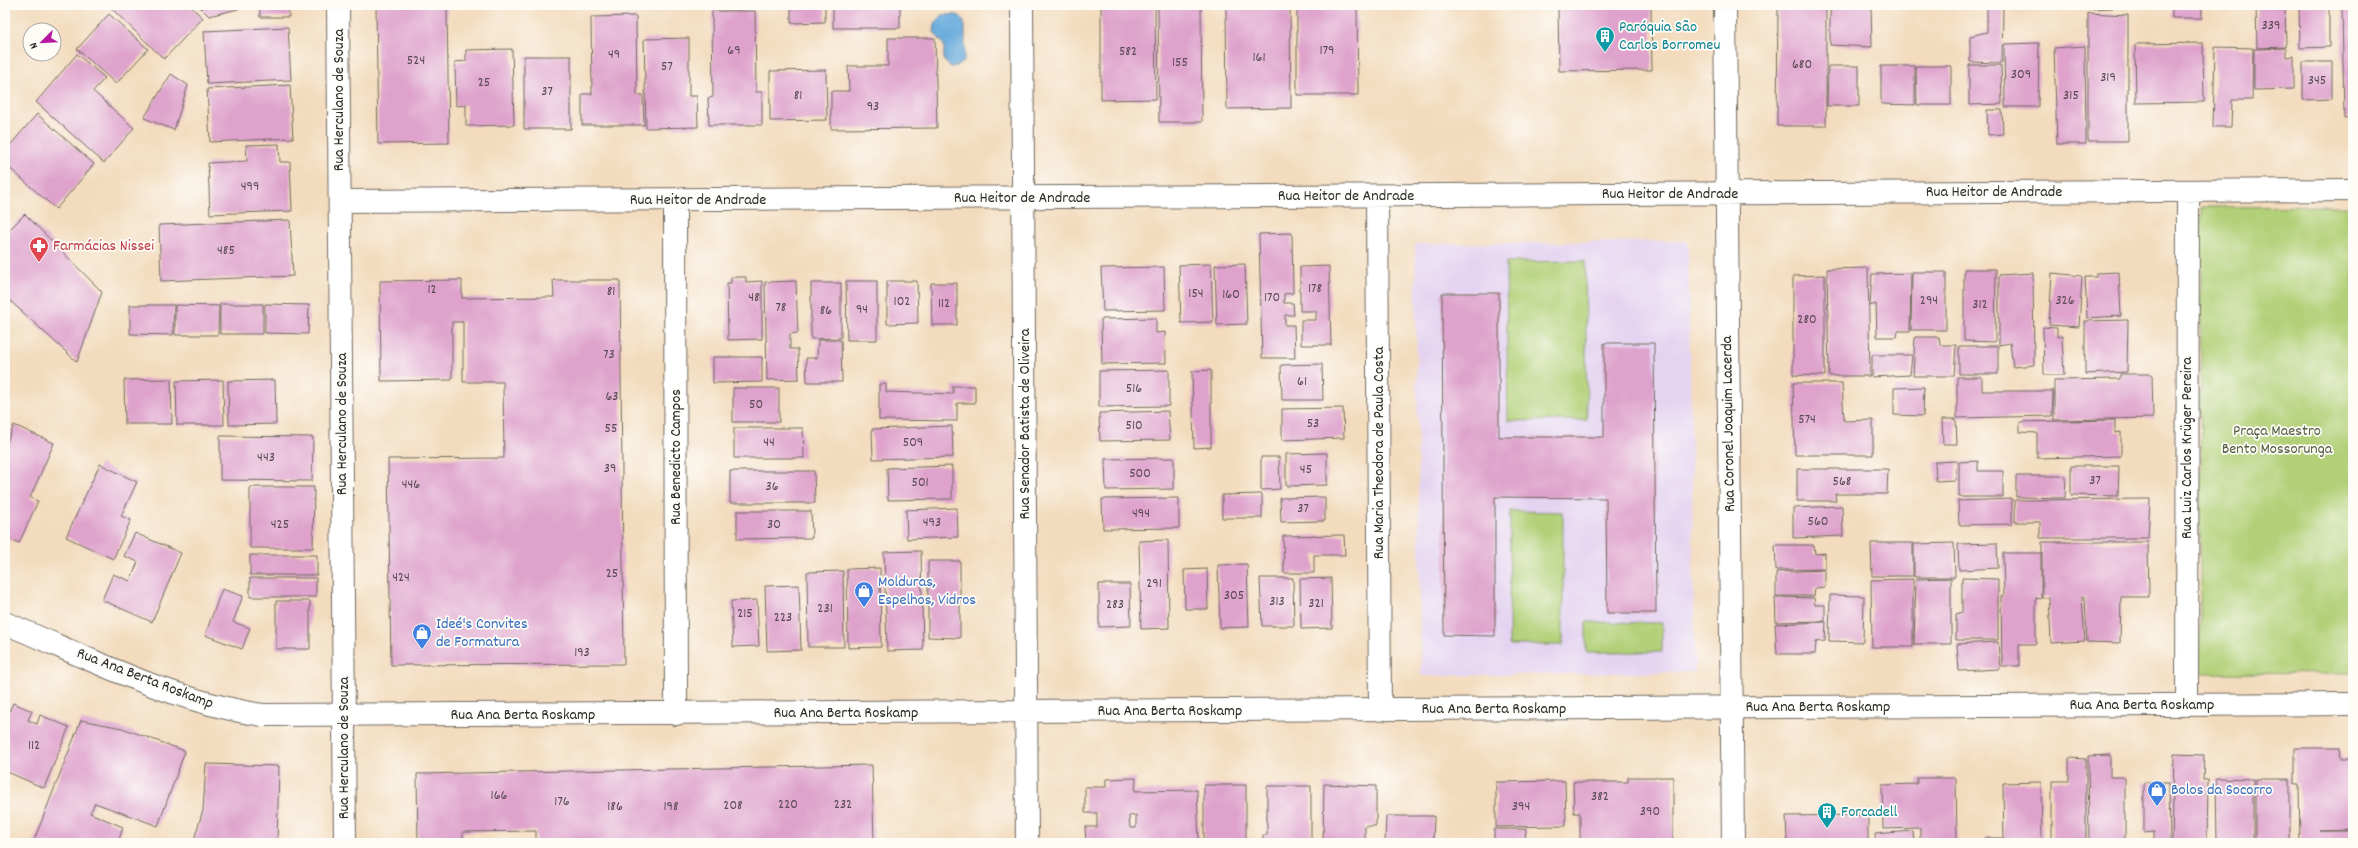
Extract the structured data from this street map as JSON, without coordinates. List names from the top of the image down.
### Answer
{
  "streets": {
    "street": [
      "Rua Herculano de Souza",
      "Rua Heitor de Andrade",
      "Rua Senador Batista de Oliveira",
      "Rua Coronel Joaquim Lacerda",
      "Rua Luiz Carlos Krüger Pereira",
      "Rua Maria Theodora de Paula Costa",
      "Rua Benedicto Campos",
      "Rua Ana Berta Roskamp"
    ]
  },
  "crossings": [
    ["Rua Herculano de Souza", "Rua Heitor de Andrade"],
    ["Rua Herculano de Souza", "Rua Ana Berta Roskamp"],
    ["Rua Heitor de Andrade", "Rua Senador Batista de Oliveira"],
    ["Rua Heitor de Andrade", "Rua Coronel Joaquim Lacerda"],
    ["Rua Heitor de Andrade", "Rua Luiz Carlos Krüger Pereira"],
    ["Rua Heitor de Andrade", "Rua Maria Theodora de Paula Costa"],
    ["Rua Heitor de Andrade", "Rua Benedicto Campos"],
    ["Rua Senador Batista de Oliveira", "Rua Ana Berta Roskamp"],
    ["Rua Coronel Joaquim Lacerda", "Rua Ana Berta Roskamp"],
    ["Rua Luiz Carlos Krüger Pereira", "Rua Ana Berta Roskamp"],
    ["Rua Maria Theodora de Paula Costa", "Rua Ana Berta Roskamp"],
    ["Rua Benedicto Campos", "Rua Ana Berta Roskamp"]
  ],
  "parks": ["Praça Maestro Bento Mossorunga"],
  "places": {
    "building": ["Paróquia São Carlos Borromeu", "Forcadell"],
    "pharmacy": ["Farmácias Nissei"],
    "shop": ["Molduras, Espelhos, Vidros", "Ideé's Convites de Formatura", "Bolos da Socorro"]
  },
  "house_numbers": [
    "339",
    "69",
    "179",
    "582",
    "49",
    "161",
    "524",
    "155",
    "680",
    "57",
    "309",
    "319",
    "345",
    "25",
    "37",
    "81",
    "315",
    "93",
    "499",
    "485",
    "178",
    "12",
    "81",
    "154",
    "160",
    "48",
    "170",
    "294",
    "326",
    "102",
    "112",
    "312",
    "78",
    "94",
    "86",
    "280",
    "73",
    "61",
    "516",
    "63",
    "50",
    "574",
    "53",
    "510",
    "55",
    "44",
    "509",
    "443",
    "39",
    "45",
    "500",
    "37",
    "568",
    "501",
    "446",
    "36",
    "37",
    "494",
    "560",
    "493",
    "425",
    "30",
    "25",
    "424",
    "291",
    "305",
    "313",
    "321",
    "283",
    "231",
    "215",
    "223",
    "193",
    "112",
    "166",
    "382",
    "176",
    "220",
    "232",
    "208",
    "186",
    "198",
    "394",
    "390"
  ],
  "north": "bottom left"
}
